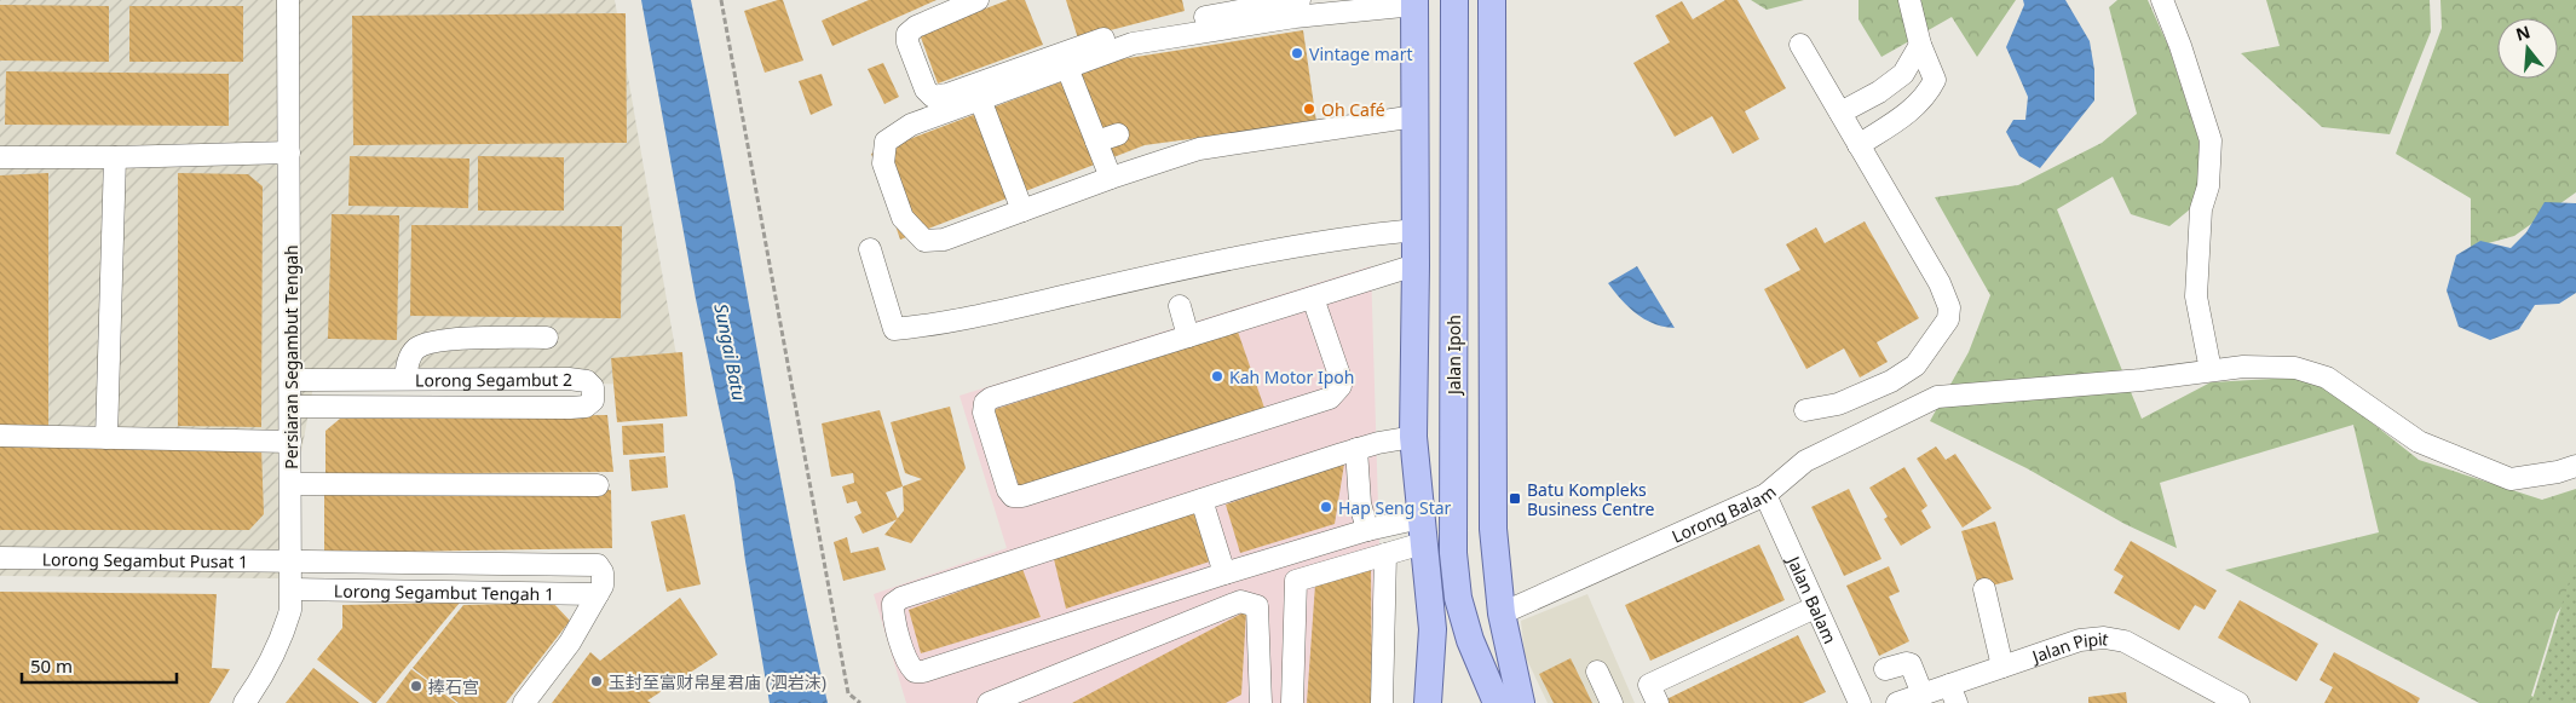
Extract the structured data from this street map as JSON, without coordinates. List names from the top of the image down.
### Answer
{
  "streets": {
    "main road": ["Jalan Ipoh"],
    "street": [
      "Persiaran Segambut Tengah",
      "Lorong Segambut 2",
      "Lorong Balam",
      "Lorong Segambut Pusat 1",
      "Lorong Segambut Tengah 1",
      "Jalan Balam",
      "Jalan Pipit"
    ]
  },
  "crossings": [
    ["Persiaran Segambut Tengah", "Lorong Segambut 2"],
    ["Persiaran Segambut Tengah", "Lorong Segambut Pusat 1"],
    ["Persiaran Segambut Tengah", "Lorong Segambut Tengah 1"],
    ["Lorong Balam", "Jalan Balam"],
    ["Lorong Segambut Pusat 1", "Lorong Segambut Tengah 1"]
  ],
  "water": ["Sungai Batu"],
  "places": {
    "other": [
      "Vintage mart",
      "Oh Café",
      "Kah Motor Ipoh",
      "Hap Seng Star",
      "玉封至富财帛星君庙 (泗岩沫)",
      "捧石宫"
    ],
    "transit": ["Batu Kompleks Business Centre"]
  },
  "scale_bar": "50 m",
  "north": "top"
}
